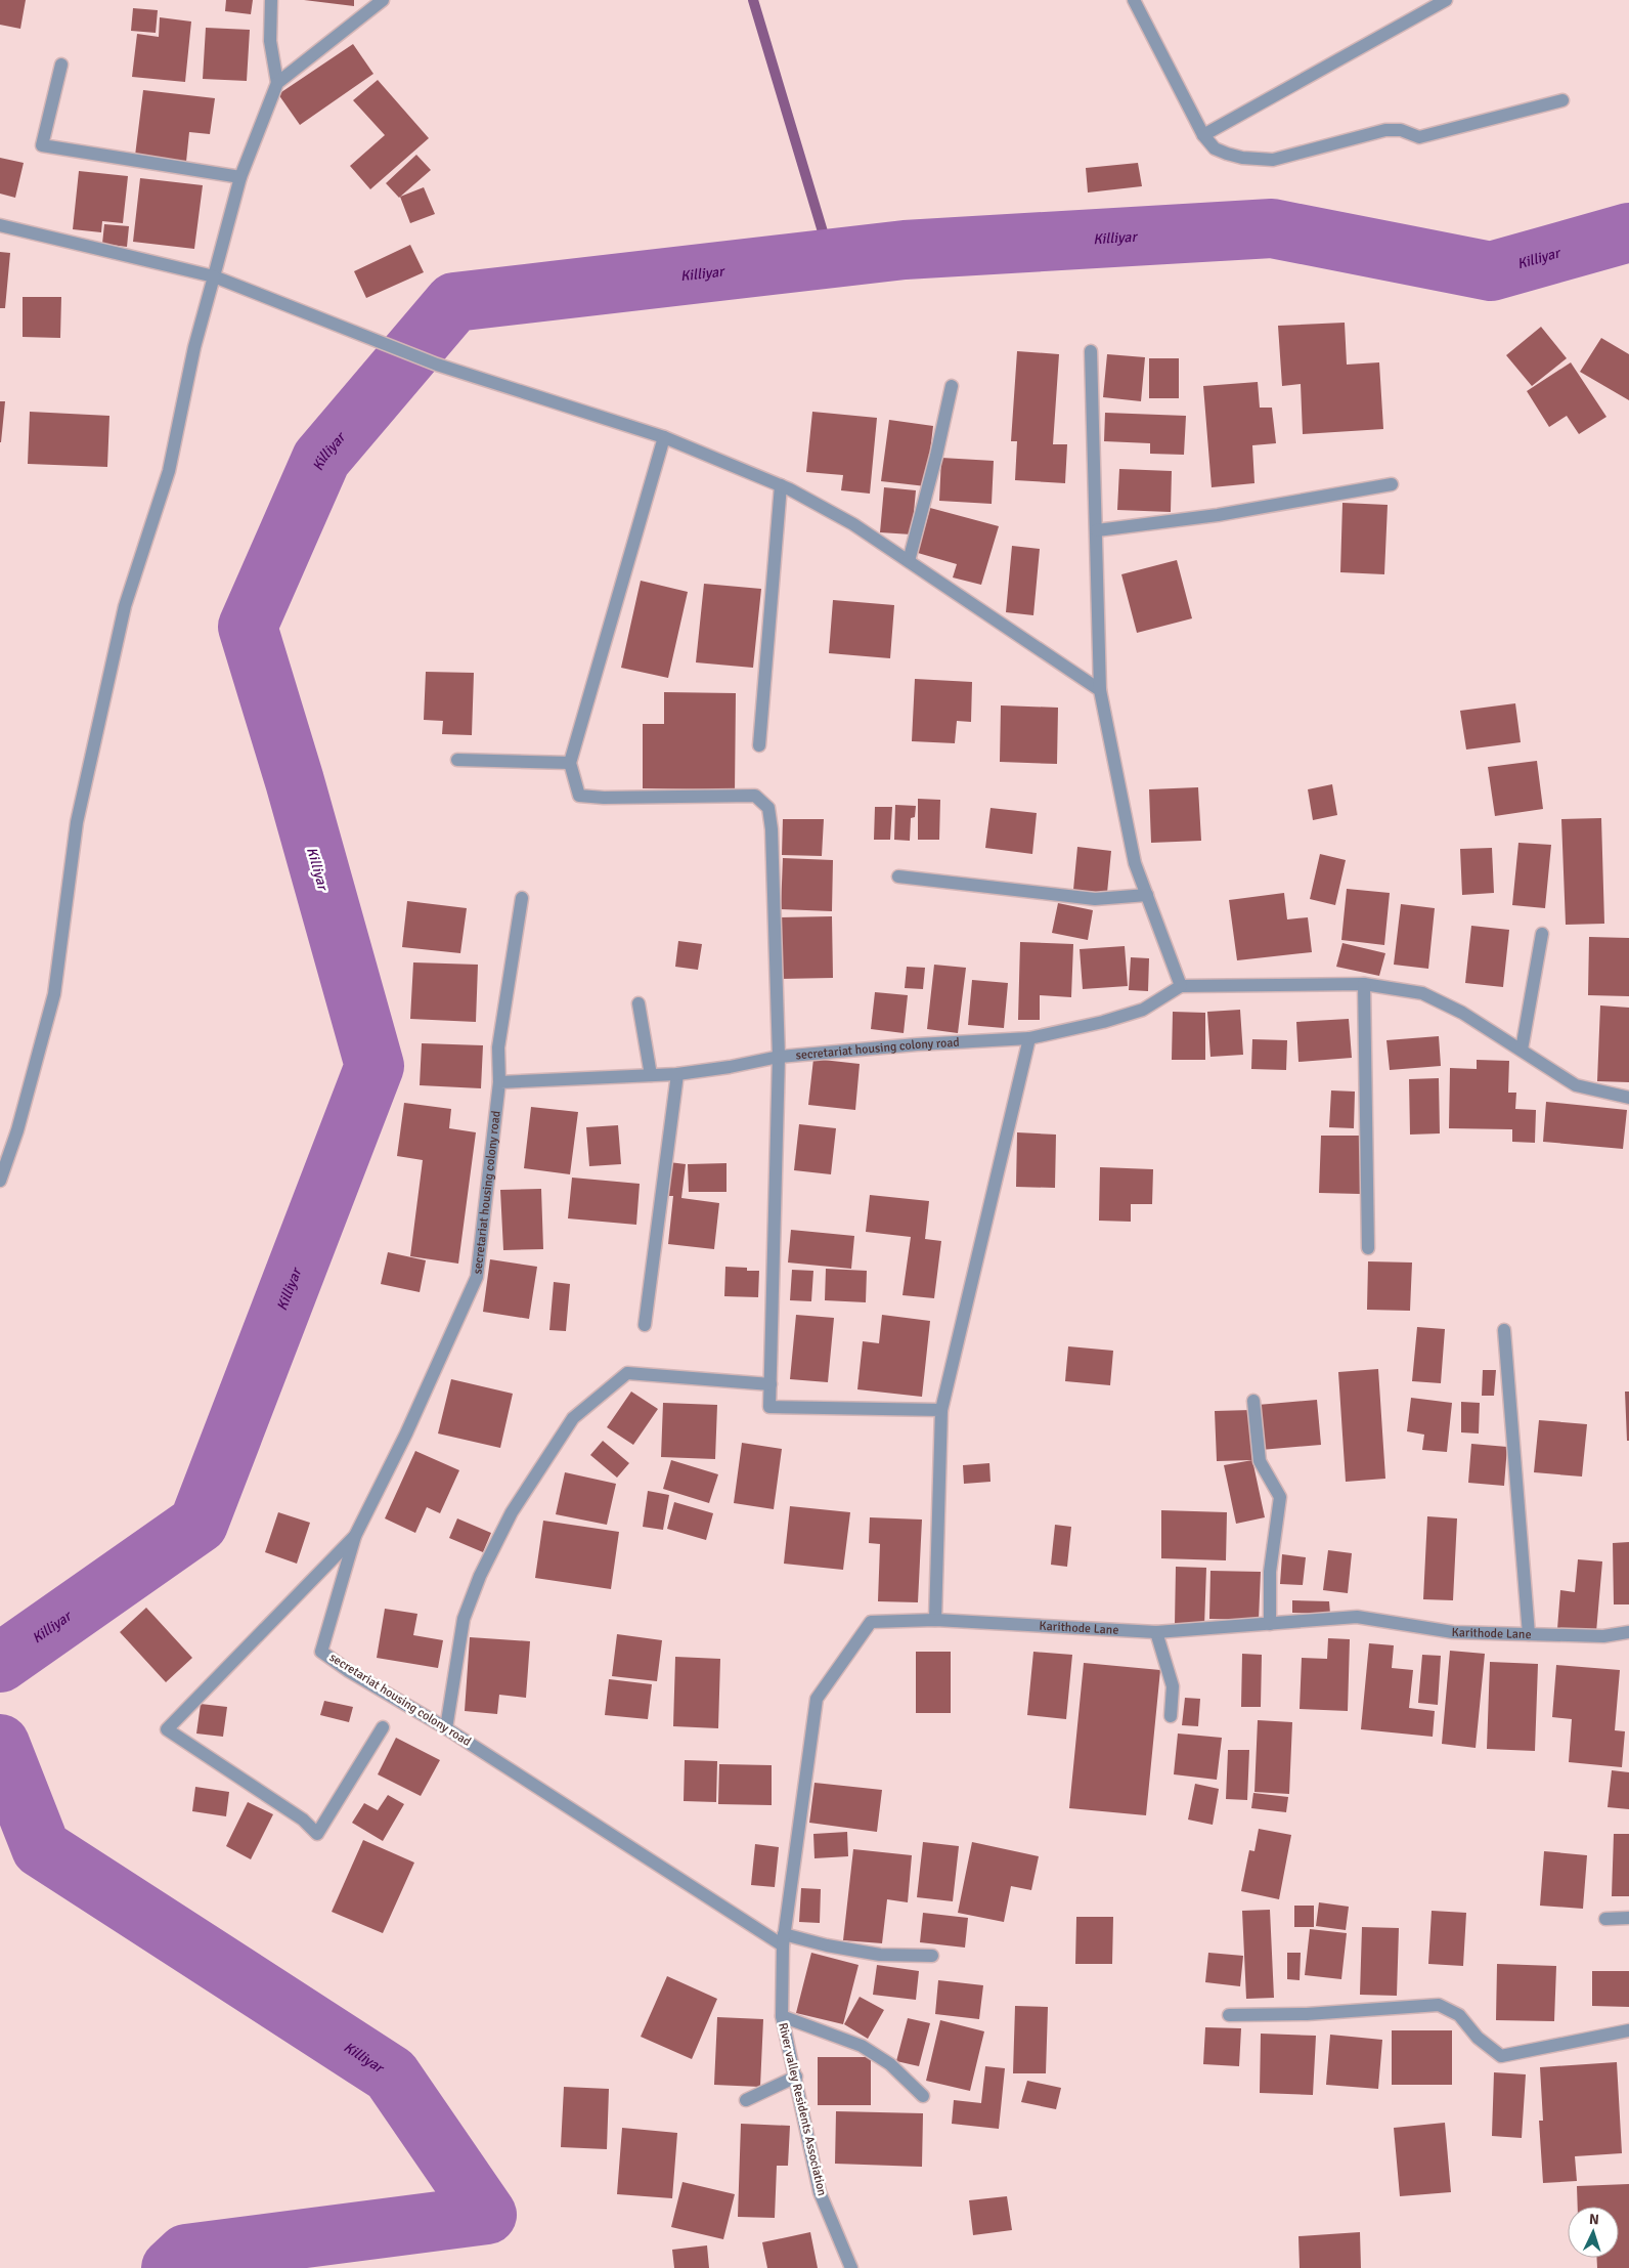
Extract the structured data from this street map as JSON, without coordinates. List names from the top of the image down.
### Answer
{
  "streets": {
    "street": ["secretariat housing colony road", "Karithode Lane", "River valley Residents Association"]
  },
  "crossings": [
    ["secretariat housing colony road", "Karithode Lane"],
    ["secretariat housing colony road", "River valley Residents Association"],
    ["Karithode Lane", "River valley Residents Association"]
  ],
  "water": ["Killiyar"],
  "north": "top"
}
